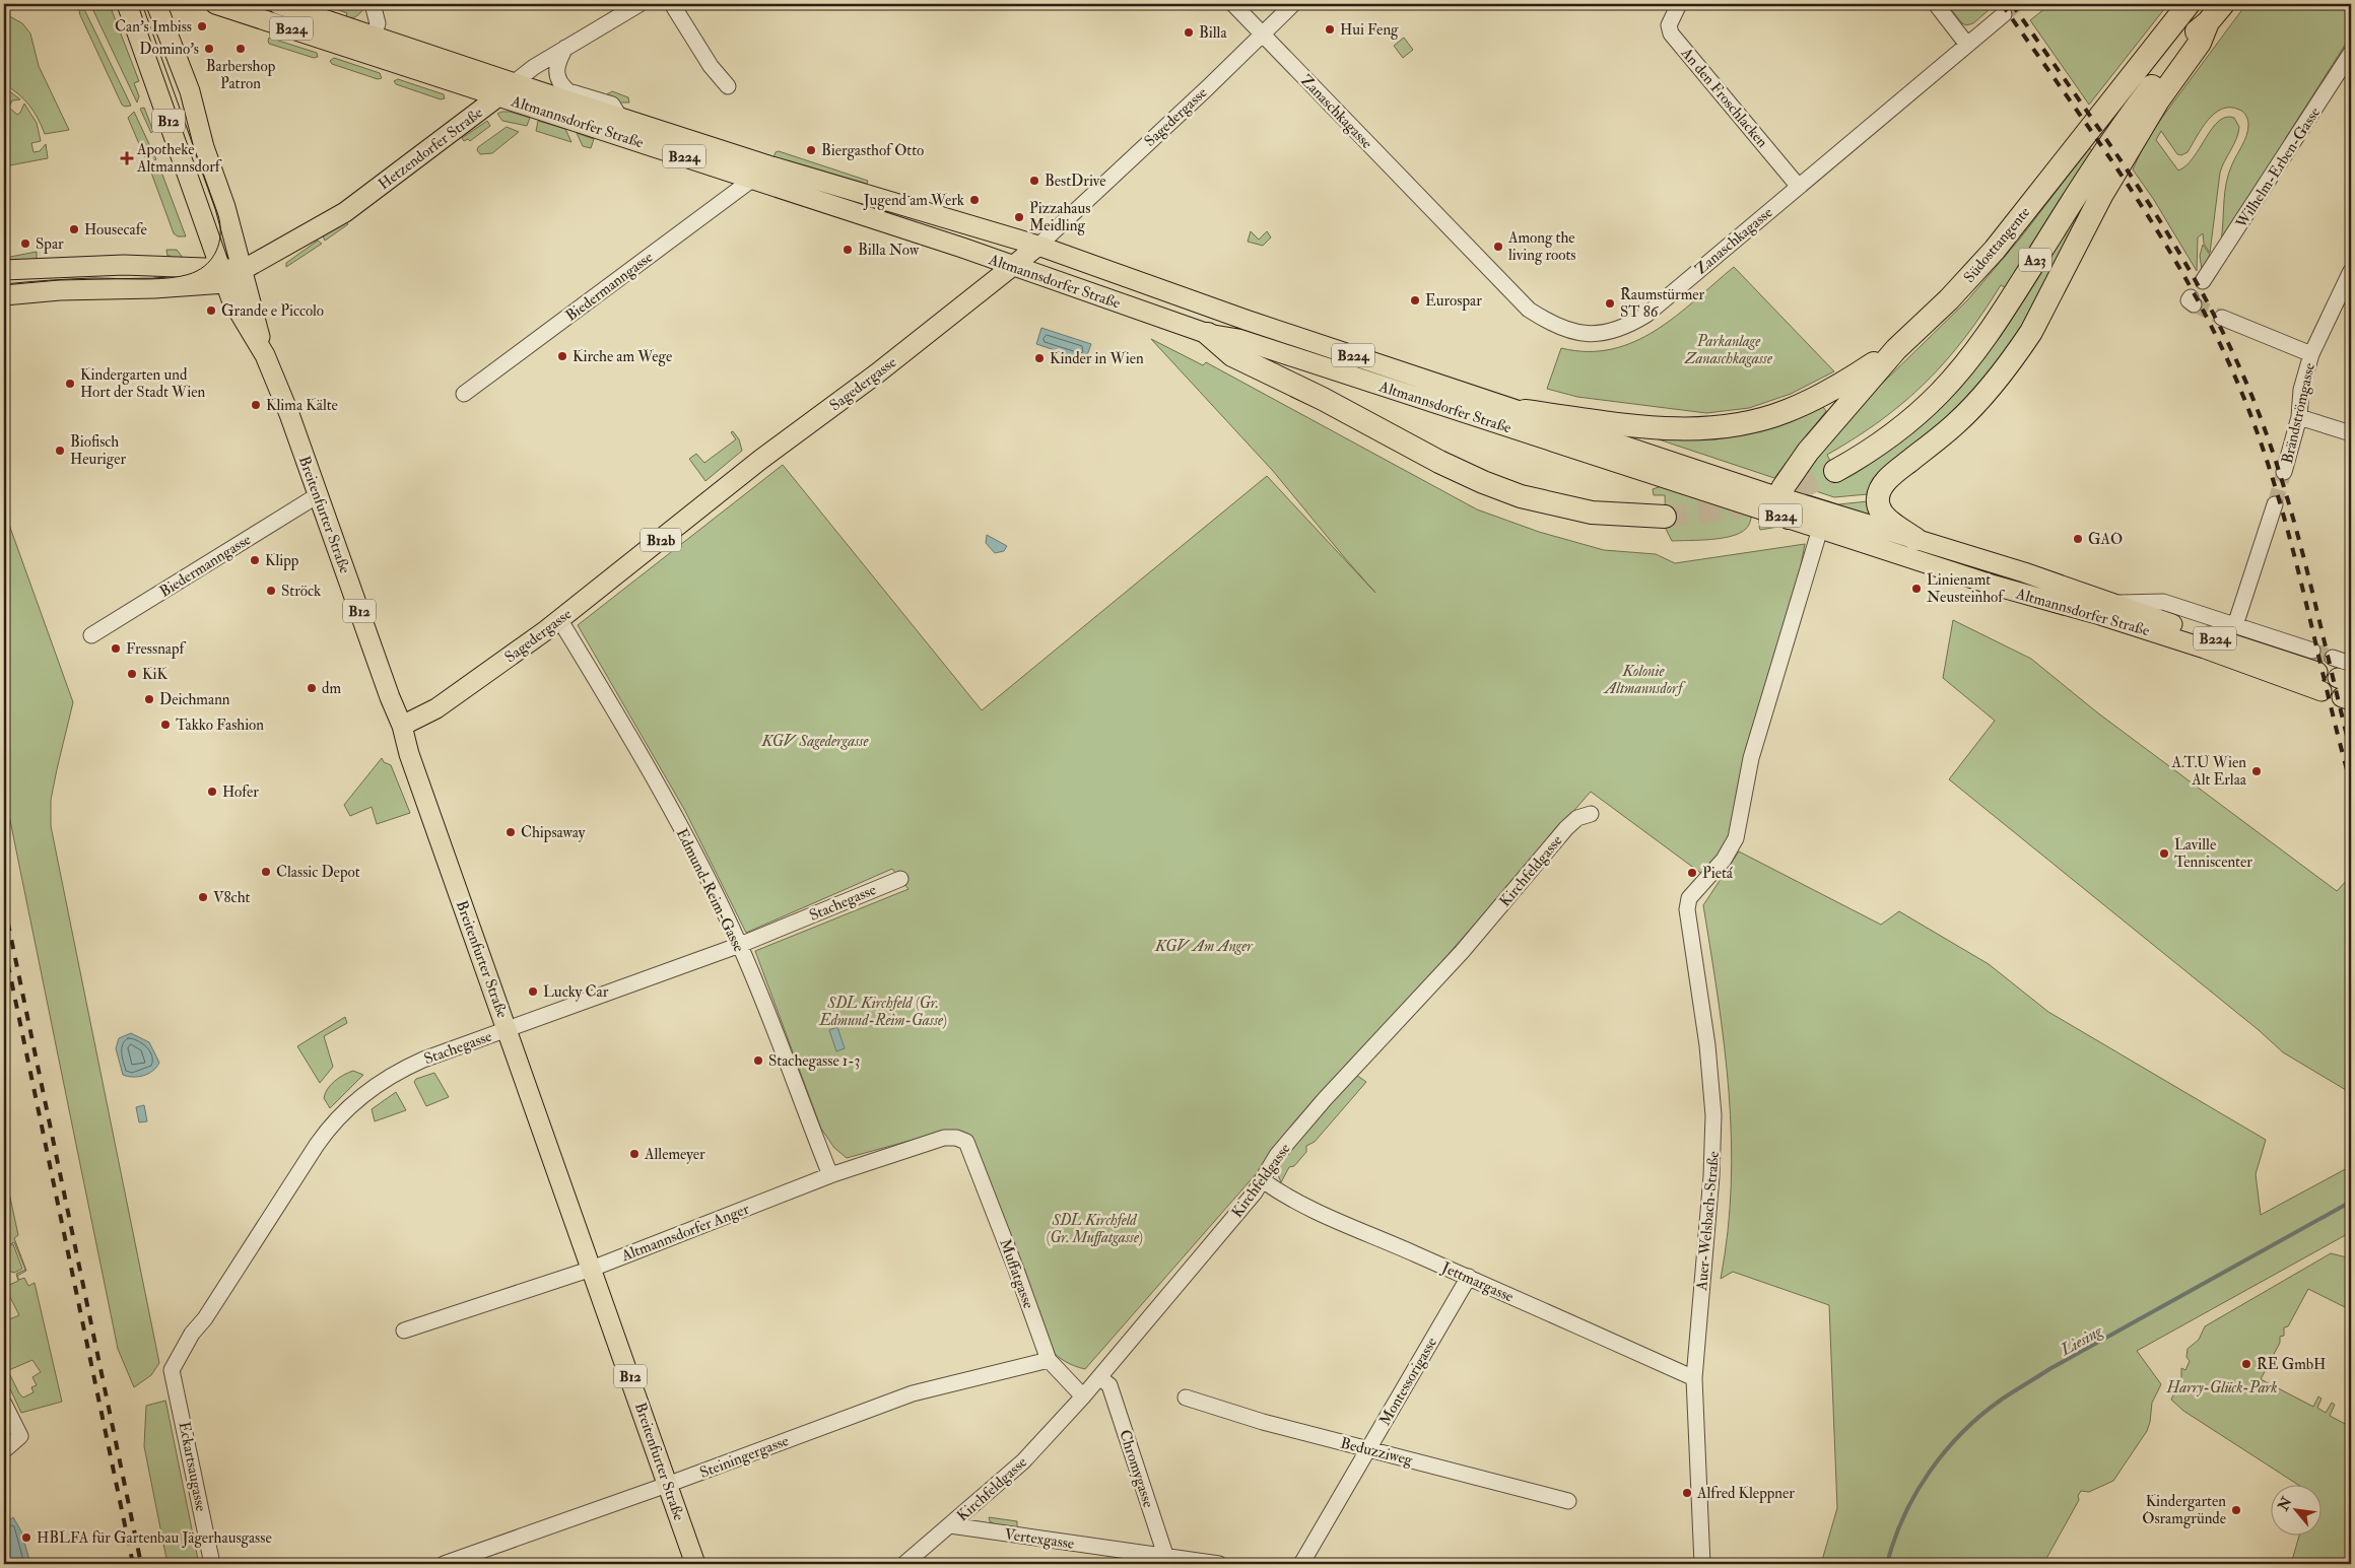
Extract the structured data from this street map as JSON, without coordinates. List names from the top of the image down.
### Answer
{
  "streets": {
    "highway": ["Südosttangente", "A23"],
    "main road": [
      "B224",
      "Sagedergasse",
      "B12",
      "Altmannsdorfer Straße",
      "Hetzendorfer Straße",
      "Breitenfurter Straße",
      "B12b"
    ],
    "street": [
      "An den Froschlacken",
      "Zanaschkagasse",
      "Wilhelm-Erben-Gasse",
      "Biedermanngasse",
      "Brändströmgasse",
      "Kirchfeldgasse",
      "Edmund-Reim-Gasse",
      "Stachegasse",
      "Auer-Welsbach-Straße",
      "Altmannsdorfer Anger",
      "Muffatgasse",
      "Jettmargasse",
      "Montessorigasse",
      "Beduzziweg",
      "Steiningergasse",
      "Eckartsaugasse",
      "Chromygasse",
      "Vertexgasse"
    ]
  },
  "crossings": [
    ["An den Froschlacken", "Zanaschkagasse"],
    ["Zanaschkagasse", "Sagedergasse"],
    ["Sagedergasse", "Altmannsdorfer Straße"],
    ["Sagedergasse", "Breitenfurter Straße"],
    ["Sagedergasse", "Edmund-Reim-Gasse"],
    ["Altmannsdorfer Straße", "Hetzendorfer Straße"],
    ["Altmannsdorfer Straße", "Südosttangente"],
    ["Altmannsdorfer Straße", "Biedermanngasse"],
    ["Altmannsdorfer Straße", "Auer-Welsbach-Straße"],
    ["Hetzendorfer Straße", "Breitenfurter Straße"],
    ["Biedermanngasse", "Breitenfurter Straße"],
    ["Breitenfurter Straße", "Stachegasse"],
    ["Breitenfurter Straße", "Altmannsdorfer Anger"],
    ["Breitenfurter Straße", "Steiningergasse"],
    ["Kirchfeldgasse", "Muffatgasse"],
    ["Kirchfeldgasse", "Jettmargasse"],
    ["Kirchfeldgasse", "Chromygasse"],
    ["Kirchfeldgasse", "Vertexgasse"],
    ["Edmund-Reim-Gasse", "Stachegasse"],
    ["Edmund-Reim-Gasse", "Altmannsdorfer Anger"],
    ["Stachegasse", "Eckartsaugasse"],
    ["Auer-Welsbach-Straße", "Jettmargasse"],
    ["Altmannsdorfer Anger", "Muffatgasse"],
    ["Muffatgasse", "Steiningergasse"],
    ["Jettmargasse", "Montessorigasse"],
    ["Montessorigasse", "Beduzziweg"],
    ["Chromygasse", "Vertexgasse"]
  ],
  "water": ["Liesing"],
  "parks": [
    "Parkanlage Zanaschkagasse",
    "Kolonie Altmannsdorf",
    "KGV Sagedergasse",
    "KGV Am Anger",
    "SDL Kirchfeld (Gr. Edmund-Reim-Gasse)",
    "SDL Kirchfeld (Gr. Muffatgasse)",
    "Harry-Glück-Park"
  ],
  "places": {
    "other": [
      "Can's Imbiss",
      "Hui Feng",
      "Billa",
      "Domino's",
      "Barbershop Patron",
      "Biergasthof Otto",
      "BestDrive",
      "Jugend am Werk",
      "Pizzahaus Meidling",
      "Housecafe",
      "Spar",
      "Among the living roots",
      "Billa Now",
      "Eurospar",
      "Raumstürmer ST 86",
      "Grande e Piccolo",
      "Kirche am Wege",
      "Kinder in Wien",
      "Kindergarten und Hort der Stadt Wien",
      "Klima Kälte",
      "Biofisch Heuriger",
      "GAO",
      "Klipp",
      "Linienamt Neusteinhof",
      "Ströck",
      "Fressnapf",
      "KiK",
      "dm",
      "Deichmann",
      "Takko Fashion",
      "A.T.U Wien Alt Erlaa",
      "Hofer",
      "Chipsaway",
      "Laville Tenniscenter",
      "Classic Depot",
      "Pietá",
      "V8cht",
      "Lucky Car",
      "Stachegasse 1-3",
      "Allemeyer",
      "RE GmbH",
      "Alfred Kleppner",
      "Kindergarten Osramgründe",
      "HBLFA für Gartenbau Jägerhausgasse"
    ],
    "health": ["Apotheke Altmannsdorf"]
  },
  "north": "top left"
}
